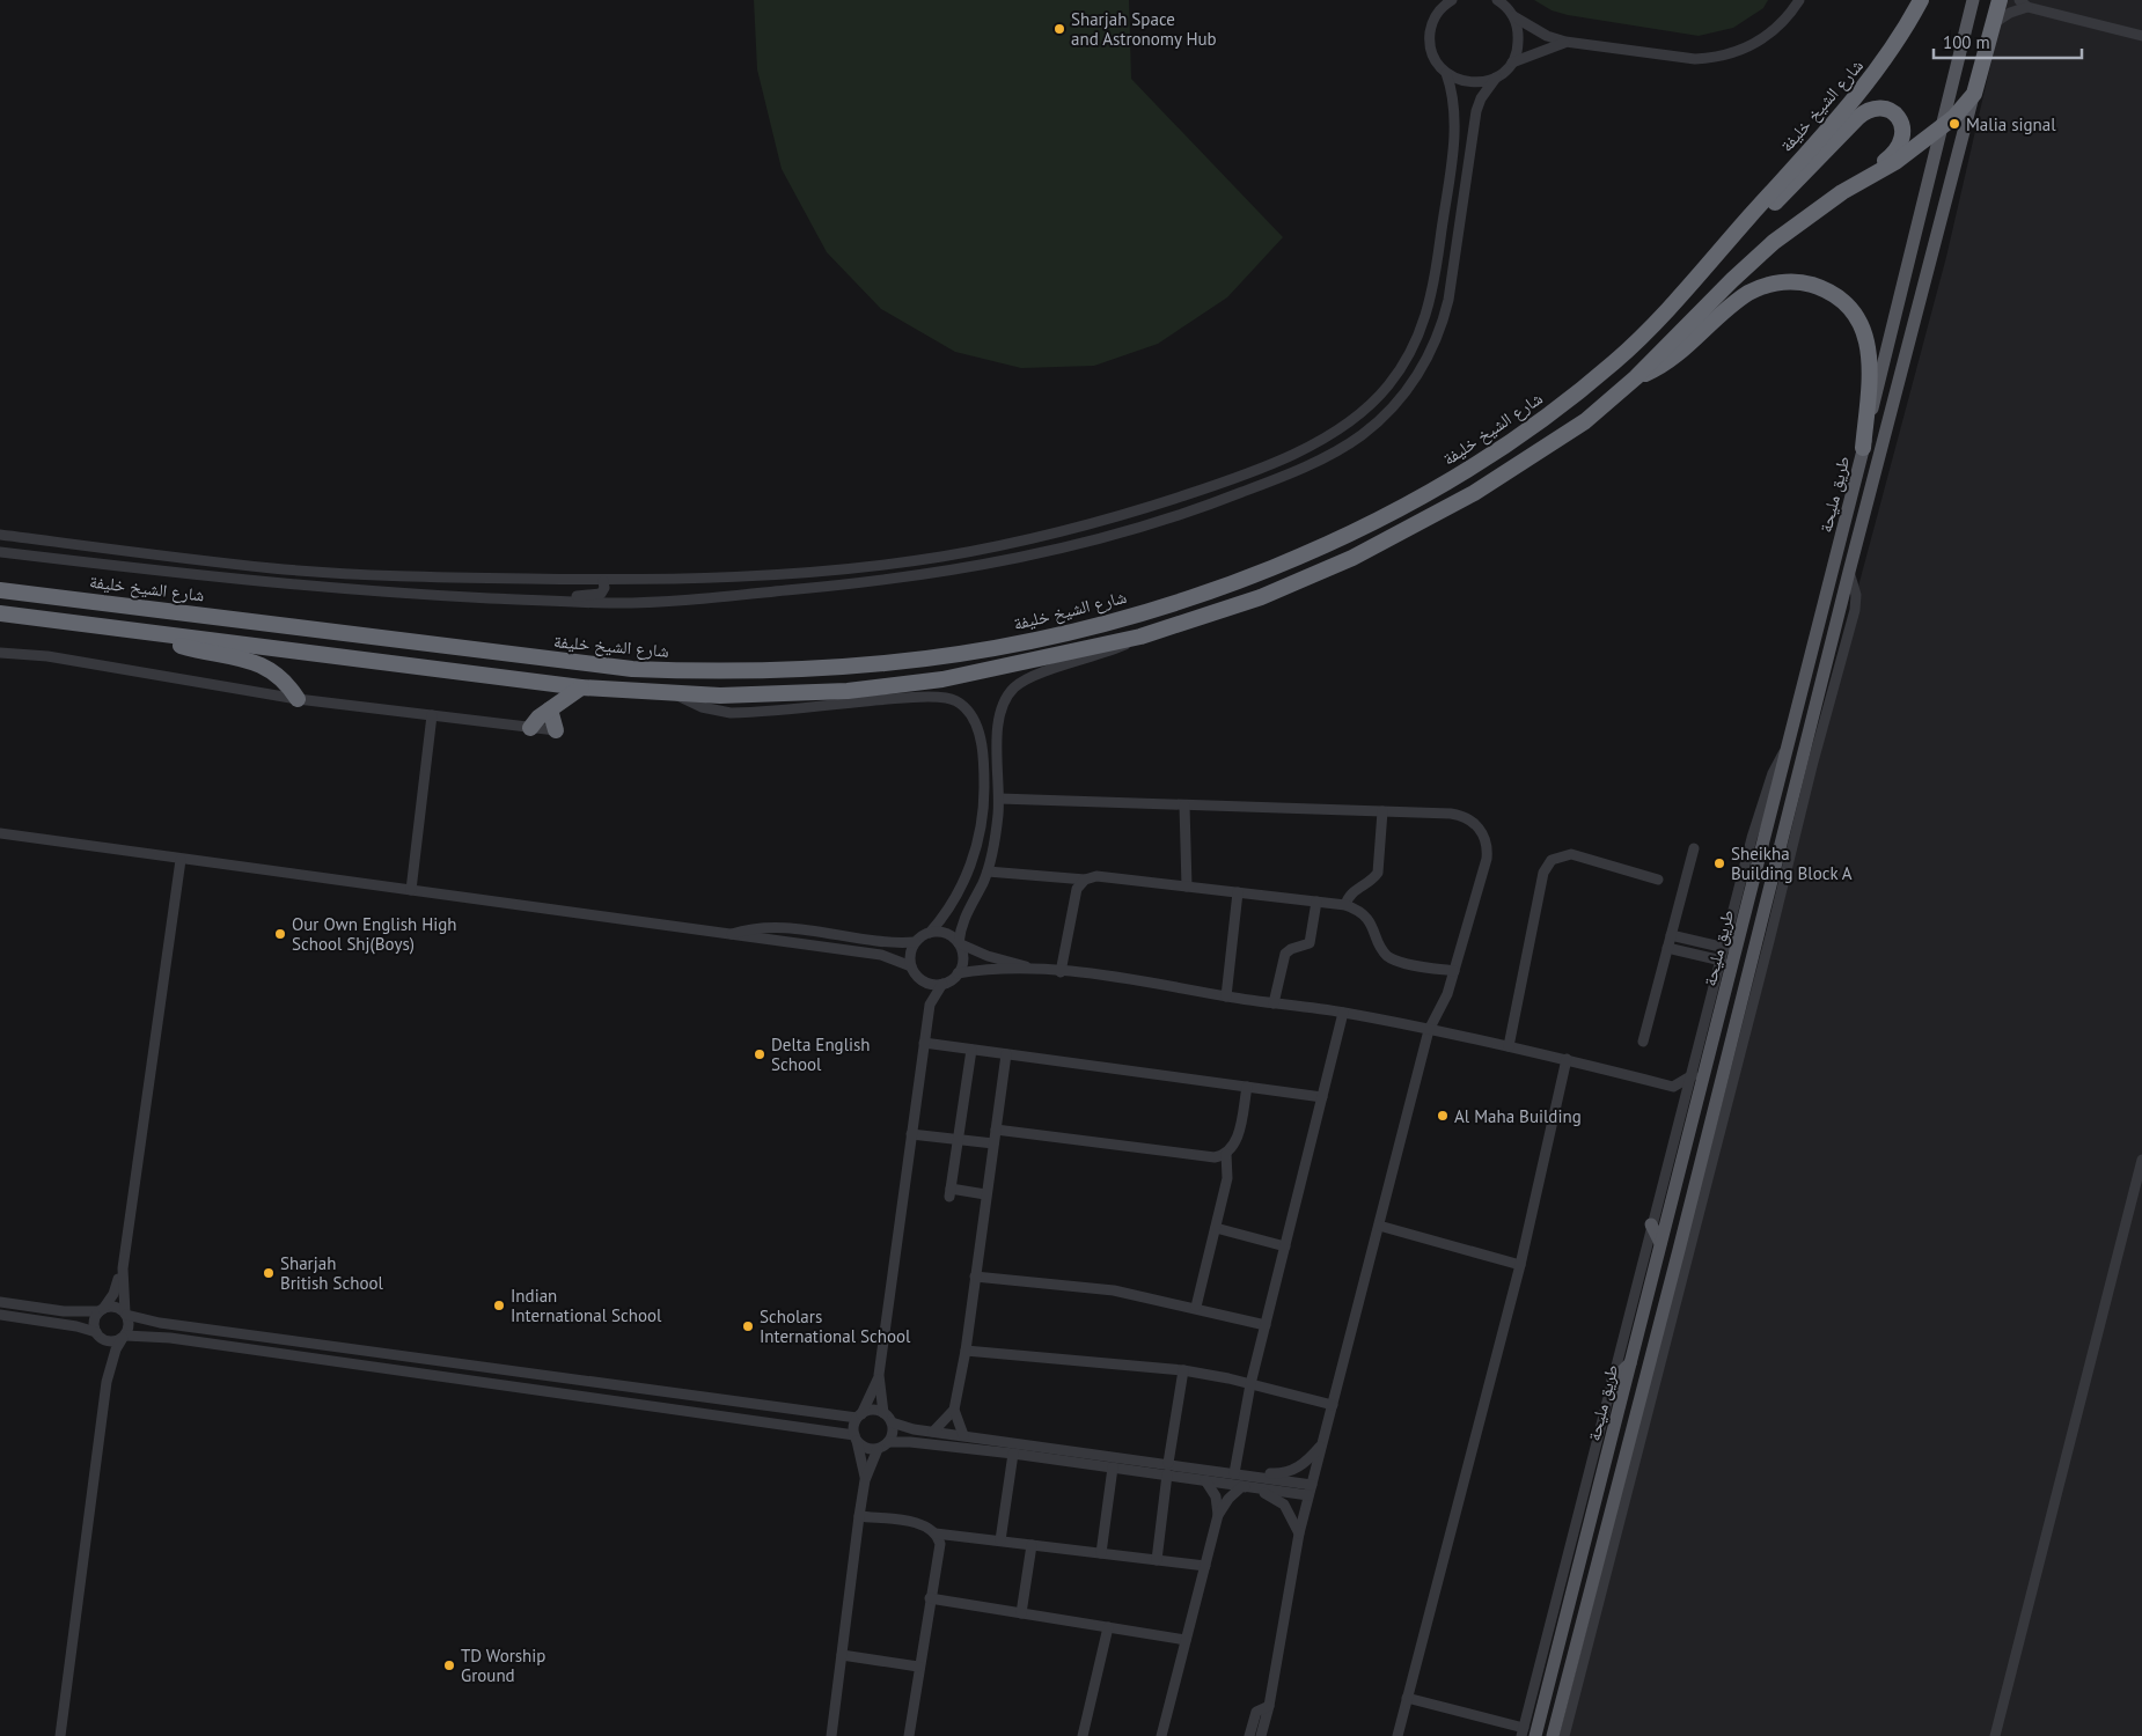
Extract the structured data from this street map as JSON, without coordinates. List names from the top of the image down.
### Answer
{
  "streets": {
    "highway": ["شارع الشيخ خليفة"],
    "main road": ["طريق مليحة"]
  },
  "places": [
    "Sharjah Space and Astronomy Hub",
    "Malia signal",
    "Sheikha Building Block A",
    "Our Own English High School Shj(Boys)",
    "Delta English School",
    "Al Maha Building",
    "Sharjah British School",
    "Indian International School",
    "Scholars International School",
    "TD Worship Ground"
  ],
  "scale_bar": "100 m"
}
